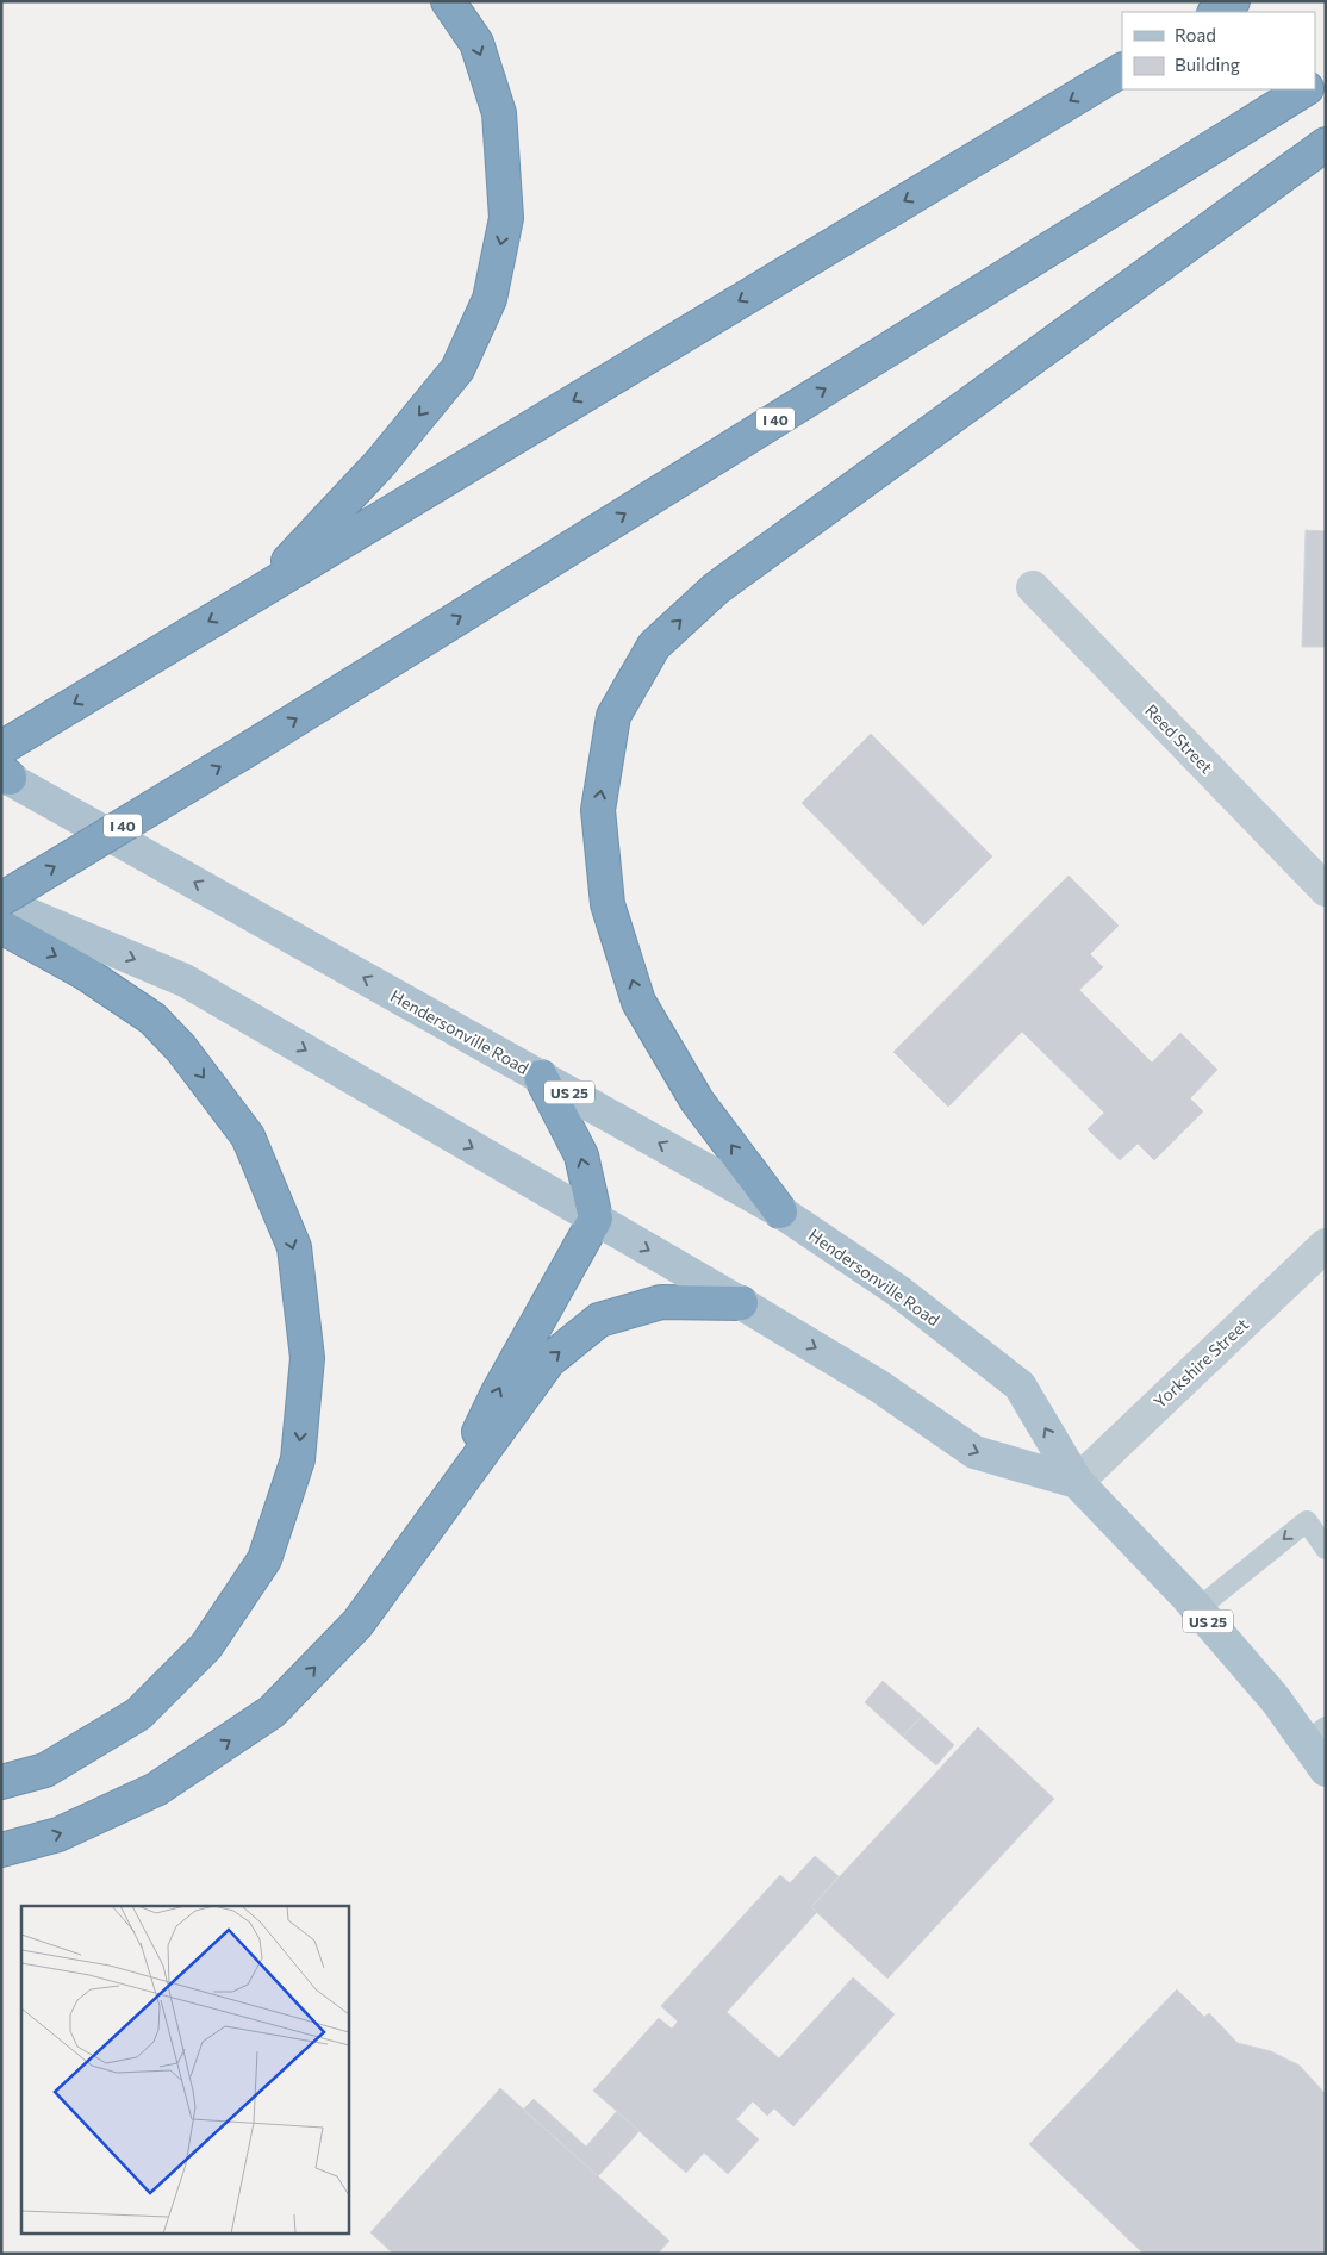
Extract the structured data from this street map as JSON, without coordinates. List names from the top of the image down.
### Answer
{
  "streets": {
    "highway": ["I 40"],
    "main road": ["Hendersonville Road", "US 25"],
    "street": ["Reed Street", "Yorkshire Street"]
  },
  "crossings": [
    ["Hendersonville Road", "Yorkshire Street"]
  ],
  "legend": ["Road", "Building"]
}
